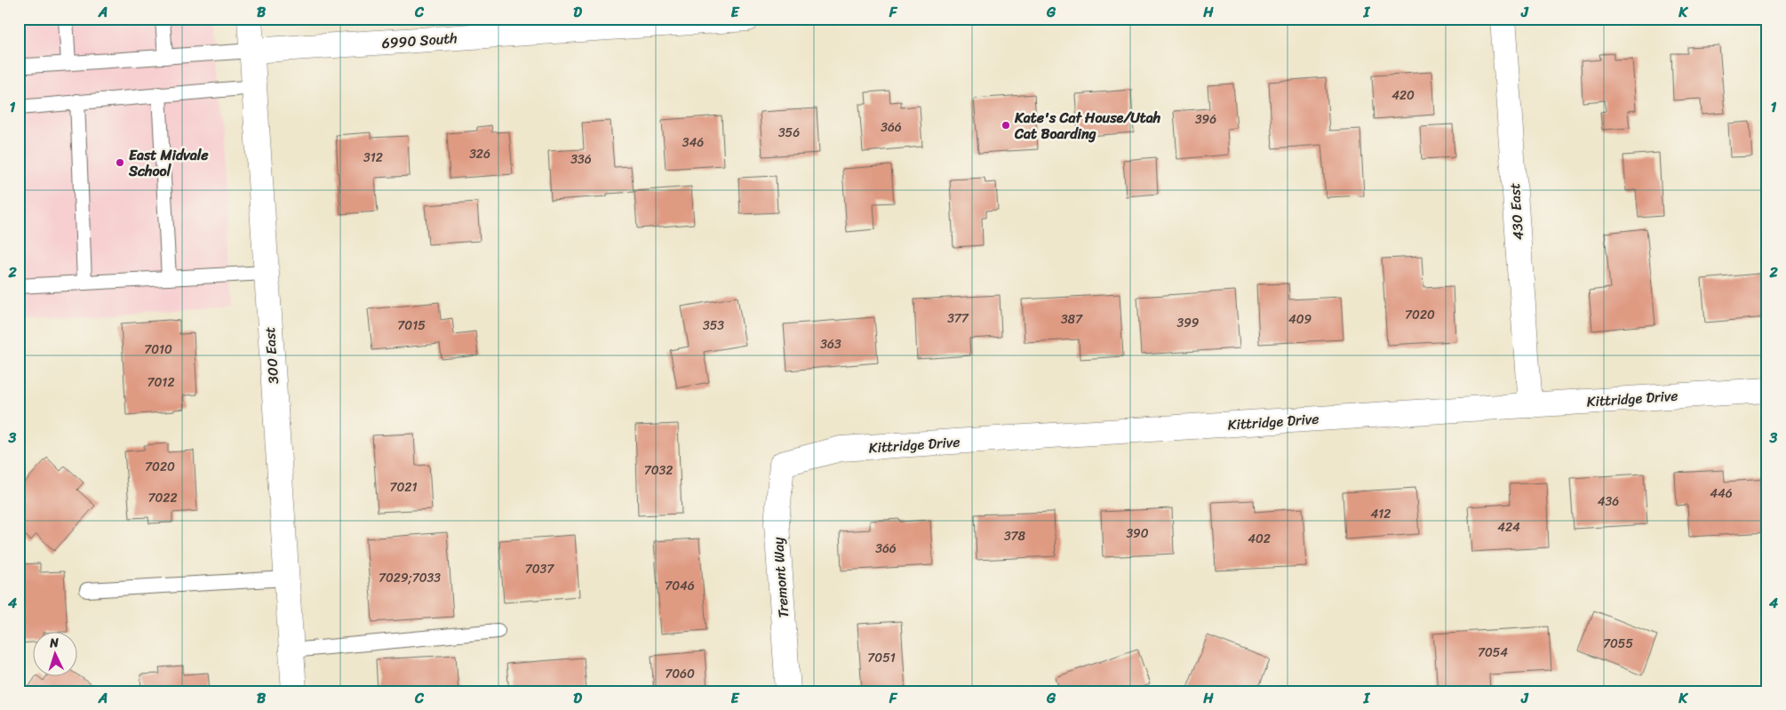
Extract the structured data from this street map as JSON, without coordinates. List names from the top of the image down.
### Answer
{
  "streets": {
    "street": [
      "6990 South",
      "430 East",
      "300 East",
      "Kittridge Drive",
      "Tremont Way"
    ]
  },
  "crossings": [
    ["6990 South", "300 East"],
    ["430 East", "Kittridge Drive"],
    ["Kittridge Drive", "Tremont Way"]
  ],
  "places": ["Kate's Cat House/Utah Cat Boarding", "East Midvale School"],
  "house_numbers": [
    "420",
    "396",
    "366",
    "356",
    "346",
    "326",
    "312",
    "336",
    "7020",
    "377",
    "387",
    "409",
    "399",
    "7015",
    "353",
    "363",
    "7010",
    "7012",
    "7020",
    "7032",
    "7021",
    "446",
    "7022",
    "436",
    "412",
    "424",
    "390",
    "378",
    "402",
    "366",
    "7037",
    "7029;7033",
    "7046",
    "7055",
    "7054",
    "7051",
    "7060"
  ],
  "north": "top",
  "grid": {
    "columns": [
      "A",
      "B",
      "C",
      "D",
      "E",
      "F",
      "G",
      "H",
      "I",
      "J",
      "K"
    ],
    "rows": [
      "1",
      "2",
      "3",
      "4"
    ]
  }
}
